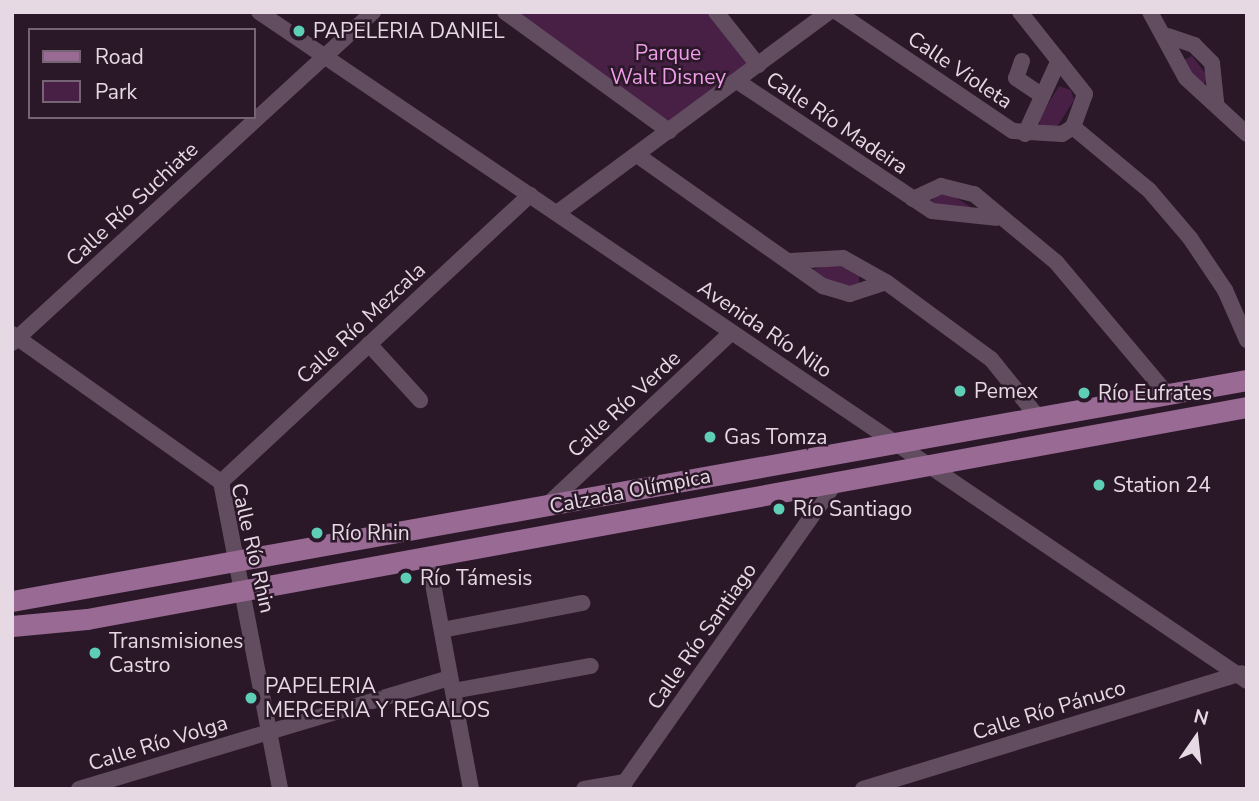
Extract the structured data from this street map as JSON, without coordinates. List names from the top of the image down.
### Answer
{
  "streets": {
    "main road": ["Calzada Olímpica"],
    "street": [
      "Calle Violeta",
      "Calle Río Madeira",
      "Calle Río Suchiate",
      "Calle Río Mezcala",
      "Avenida Río Nilo",
      "Calle Río Verde",
      "Calle Río Rhin",
      "Calle Río Santiago",
      "Calle Río Pánuco",
      "Calle Río Volga"
    ]
  },
  "crossings": [
    ["Calle Río Madeira", "Calzada Olímpica"],
    ["Calle Río Suchiate", "Avenida Río Nilo"],
    ["Calle Río Suchiate", "Calle Río Rhin"],
    ["Calle Río Mezcala", "Avenida Río Nilo"],
    ["Calle Río Mezcala", "Calle Río Rhin"],
    ["Avenida Río Nilo", "Calle Río Verde"],
    ["Avenida Río Nilo", "Calzada Olímpica"],
    ["Avenida Río Nilo", "Calle Río Pánuco"],
    ["Calle Río Verde", "Calzada Olímpica"],
    ["Calzada Olímpica", "Calle Río Rhin"],
    ["Calzada Olímpica", "Calle Río Santiago"],
    ["Calle Río Rhin", "Calle Río Volga"]
  ],
  "parks": ["Parque Walt Disney"],
  "places": [
    "PAPELERIA DANIEL",
    "Pemex",
    "Río Eufrates",
    "Gas Tomza",
    "Station 24",
    "Río Santiago",
    "Río Rhin",
    "Río Támesis",
    "Transmisiones Castro",
    "PAPELERIA MERCERIA Y REGALOS"
  ],
  "legend": ["Road", "Park"],
  "north": "top"
}
